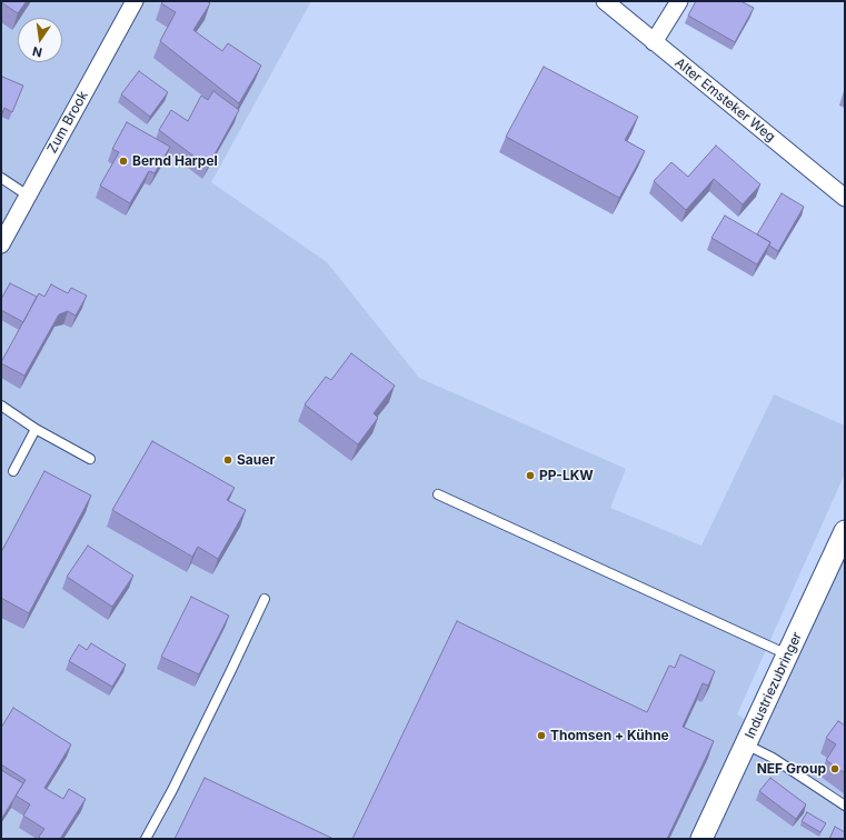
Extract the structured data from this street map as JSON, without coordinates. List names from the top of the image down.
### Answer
{
  "streets": {
    "street": ["Alter Emsteker Weg", "Zum Brook", "Industriezubringer"]
  },
  "places": [
    "Bernd Harpel",
    "Sauer",
    "PP-LKW",
    "Thomsen + Kühne",
    "NEF Group"
  ],
  "north": "bottom"
}
